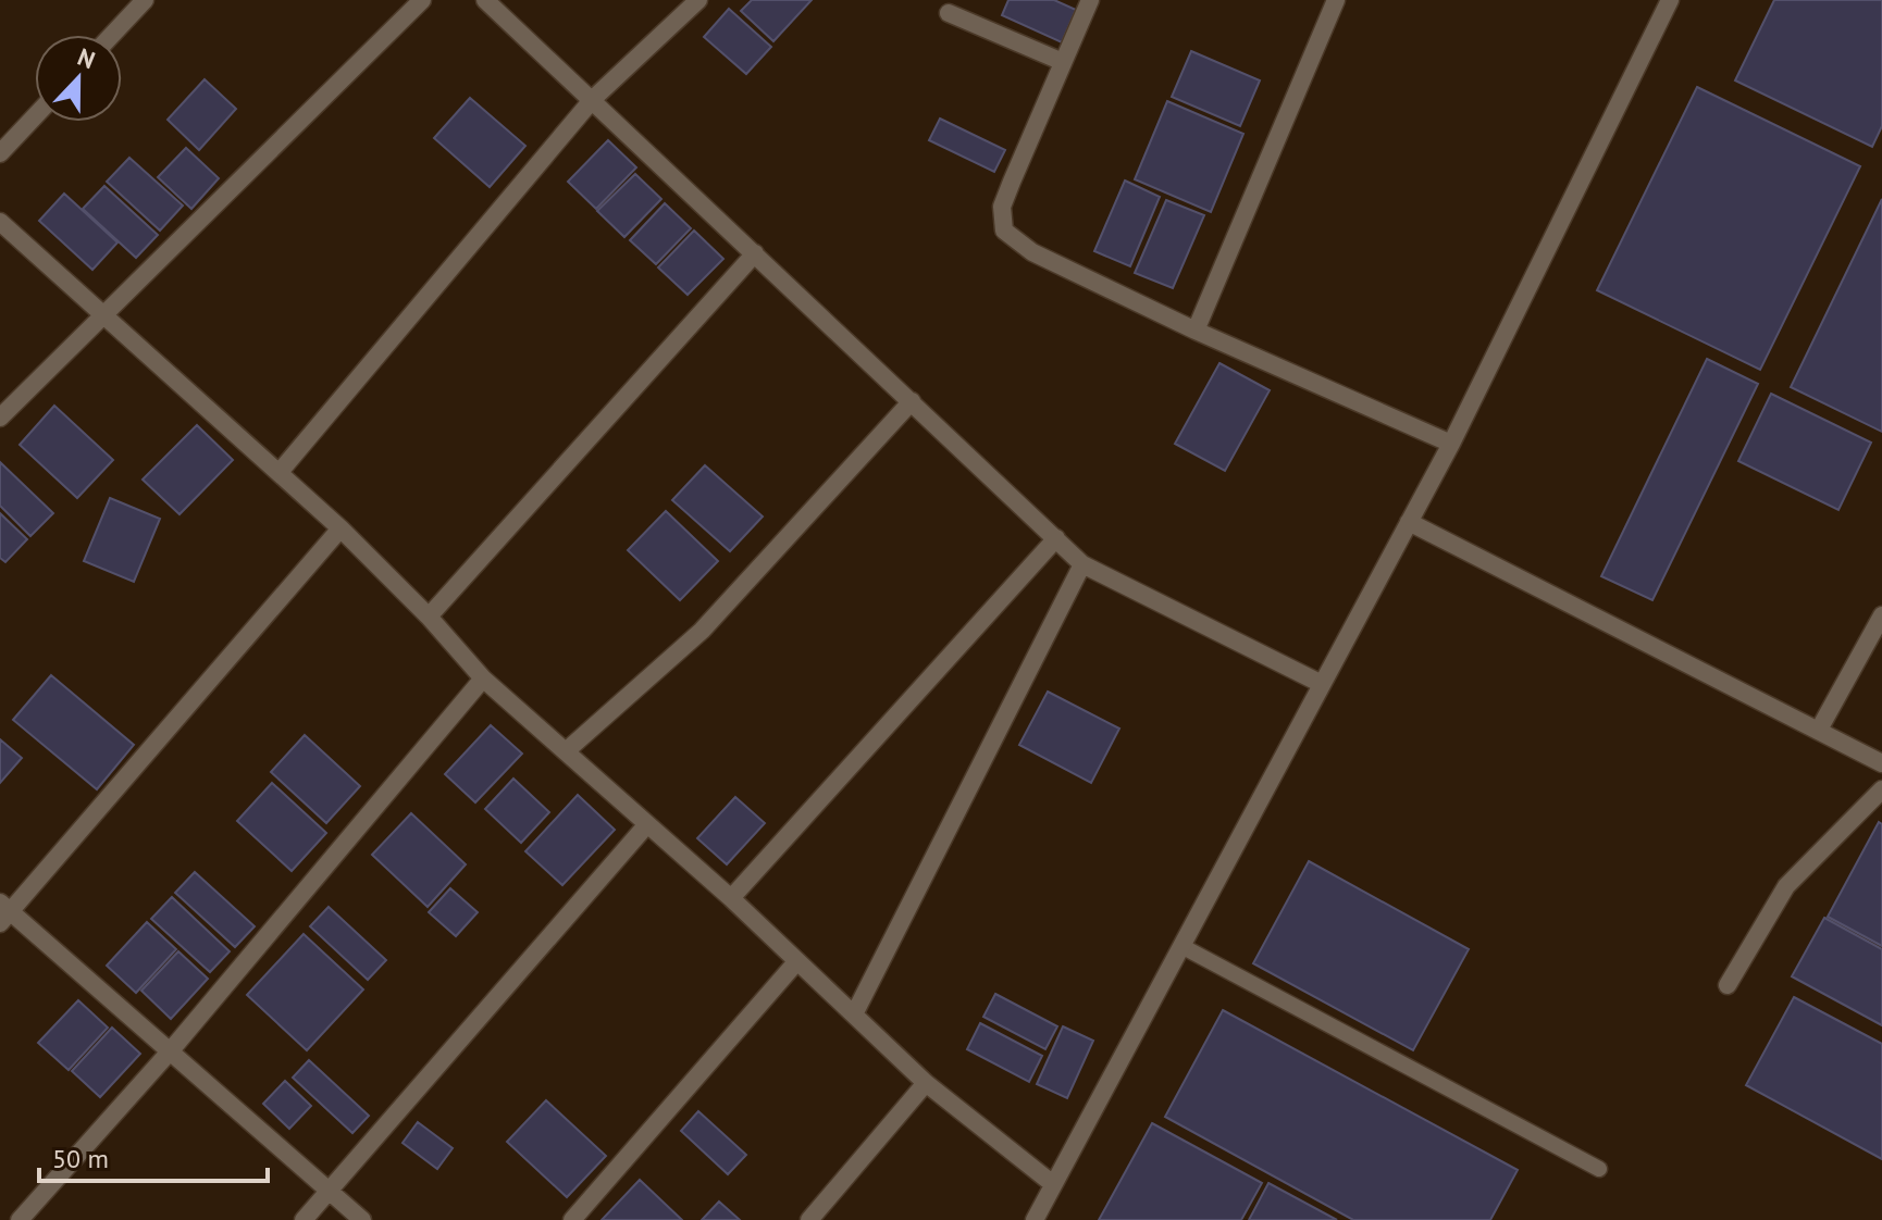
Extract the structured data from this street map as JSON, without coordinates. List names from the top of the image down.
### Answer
{
  "scale_bar": "50 m",
  "north": "top"
}
